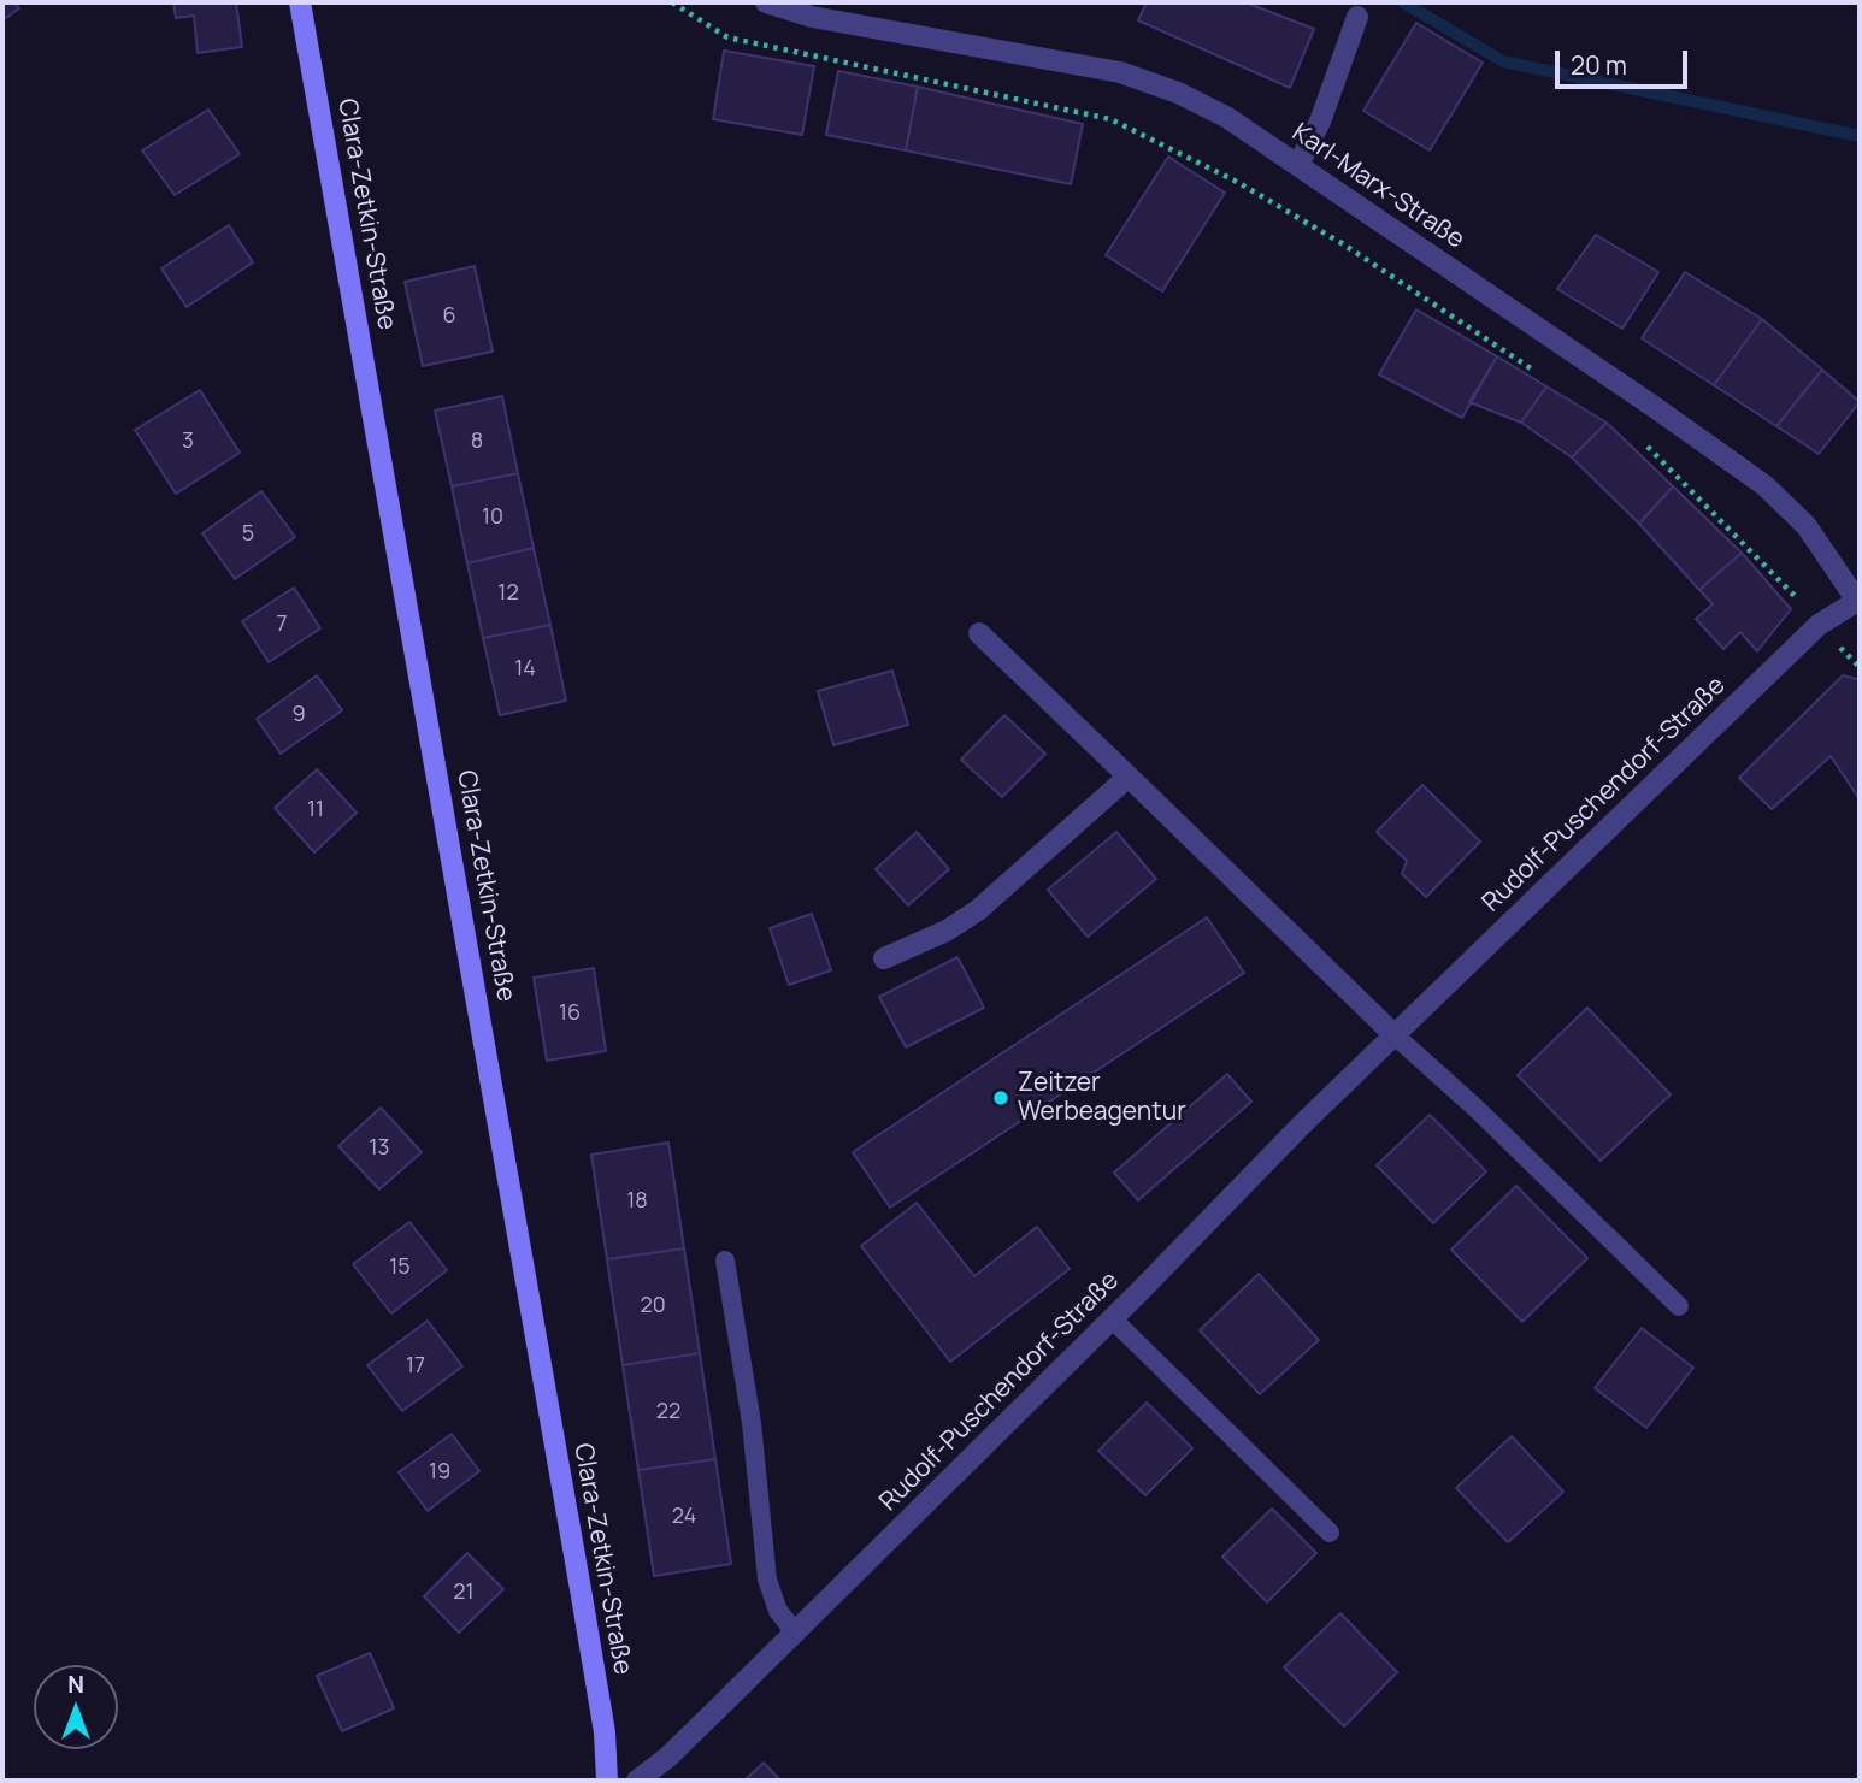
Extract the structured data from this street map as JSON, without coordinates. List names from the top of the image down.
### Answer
{
  "streets": {
    "street": ["Karl-Marx-Straße", "Clara-Zetkin-Straße", "Rudolf-Puschendorf-Straße"]
  },
  "crossings": [
    ["Karl-Marx-Straße", "Rudolf-Puschendorf-Straße"]
  ],
  "places": ["Zeitzer Werbeagentur"],
  "house_numbers": [
    "6",
    "3",
    "8",
    "10",
    "5",
    "12",
    "7",
    "14",
    "9",
    "11",
    "16",
    "13",
    "18",
    "15",
    "20",
    "17",
    "22",
    "19",
    "24",
    "21"
  ],
  "scale_bar": "20 m",
  "north": "top"
}
